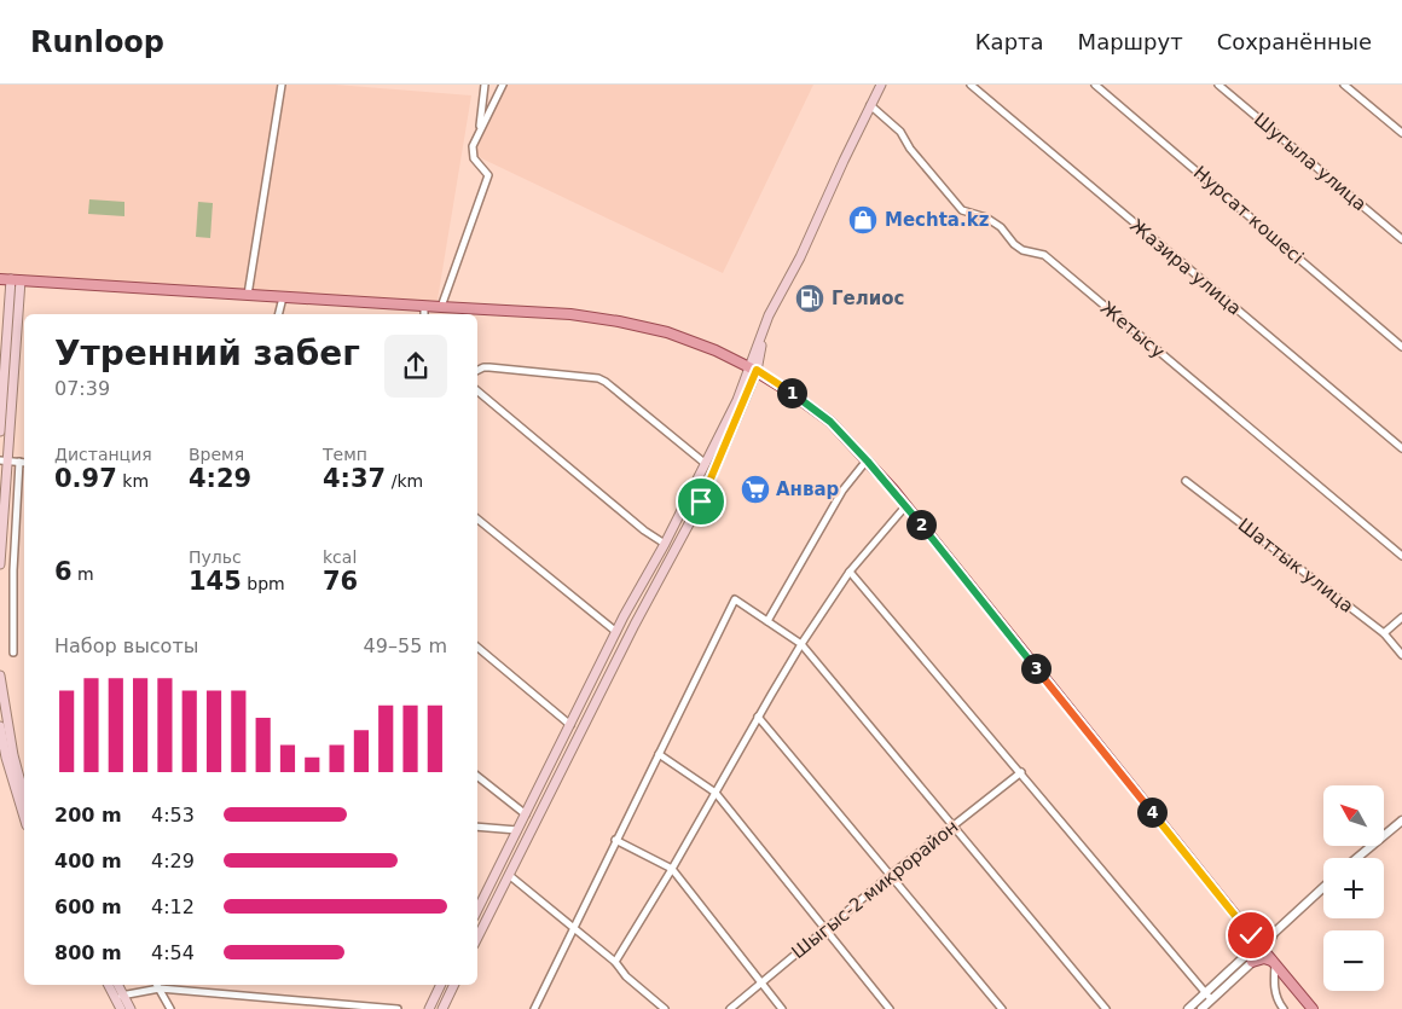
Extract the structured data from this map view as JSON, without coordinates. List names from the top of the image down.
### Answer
{
  "streets": {
    "street": [
      "Шугыла улица",
      "Нурсат кошесi",
      "Жазира улица",
      "Жетысу",
      "Шаттык улица",
      "Шыгыс-2 микрорайон"
    ]
  },
  "places": {
    "shop": ["Mechta.kz"],
    "fuel station": ["Гелиос"],
    "supermarket": ["Анвар"]
  },
  "north": "top left",
  "page": {
    "header": "Runloop",
    "nav": ["Карта", "Маршрут", "Сохранённые"],
    "heading": ["Утренний забег", "07:39"],
    "pins": [
      "1",
      "2",
      "3",
      "4"
    ],
    "stats": [
      ["Дистанция", "0.97 km"],
      ["Время", "4:29"],
      ["Темп", "4:37 /km"],
      ["6 m"],
      ["Пульс", "145 bpm"],
      ["kcal", "76"]
    ],
    "chart": ["Набор высоты", "49–55 m"],
    "map_buttons": ["+", "−"],
    "list": [
      {
        "name": "200 m",
        "note": "4:53"
      },
      {
        "name": "400 m",
        "note": "4:29"
      },
      {
        "name": "600 m",
        "note": "4:12"
      },
      {
        "name": "800 m",
        "note": "4:54"
      }
    ]
  }
}
